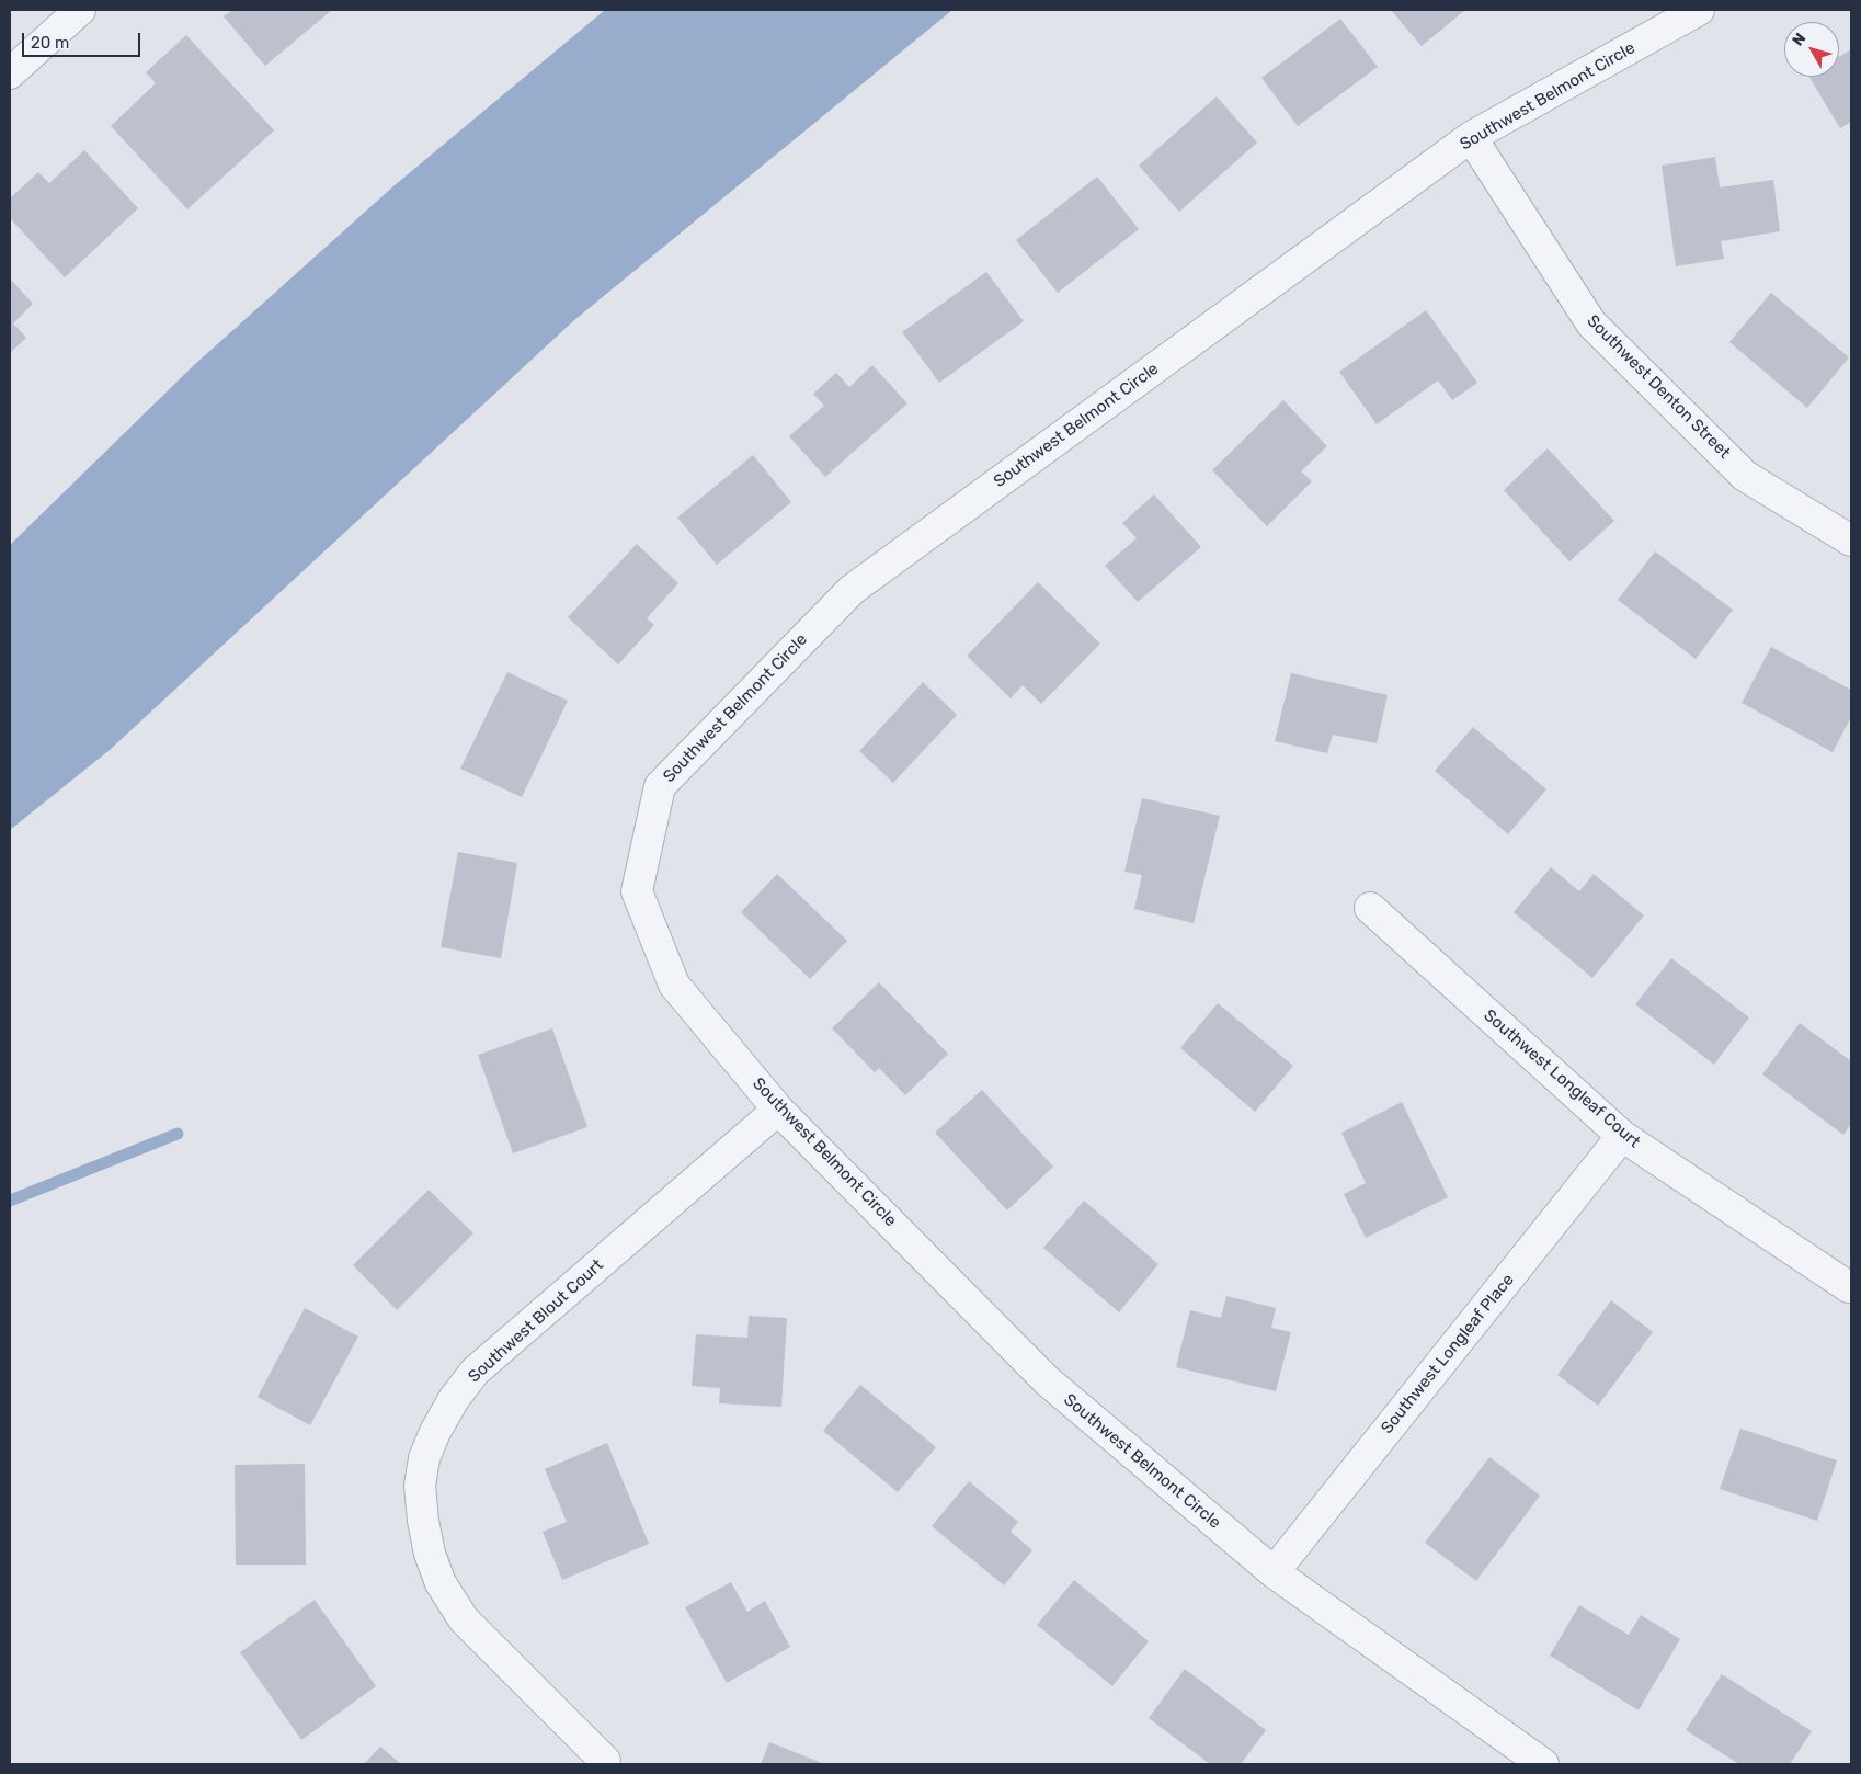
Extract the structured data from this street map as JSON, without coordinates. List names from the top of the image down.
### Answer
{
  "streets": {
    "street": [
      "Southwest Belmont Circle",
      "Southwest Denton Street",
      "Southwest Longleaf Court",
      "Southwest Blout Court",
      "Southwest Longleaf Place"
    ]
  },
  "crossings": [
    ["Southwest Belmont Circle", "Southwest Denton Street"],
    ["Southwest Belmont Circle", "Southwest Blout Court"],
    ["Southwest Belmont Circle", "Southwest Longleaf Place"],
    ["Southwest Longleaf Court", "Southwest Longleaf Place"]
  ],
  "scale_bar": "20 m",
  "north": "top left"
}
